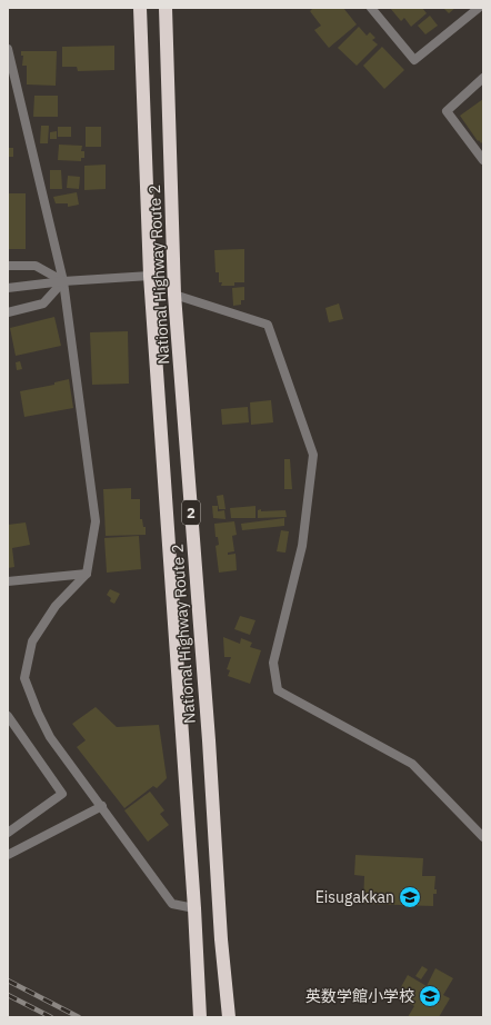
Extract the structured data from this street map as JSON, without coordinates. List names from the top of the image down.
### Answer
{
  "streets": {
    "highway": ["National Highway Route 2", "2"]
  },
  "places": {
    "school or university": ["Eisugakkan", "英数学館小学校"]
  }
}
